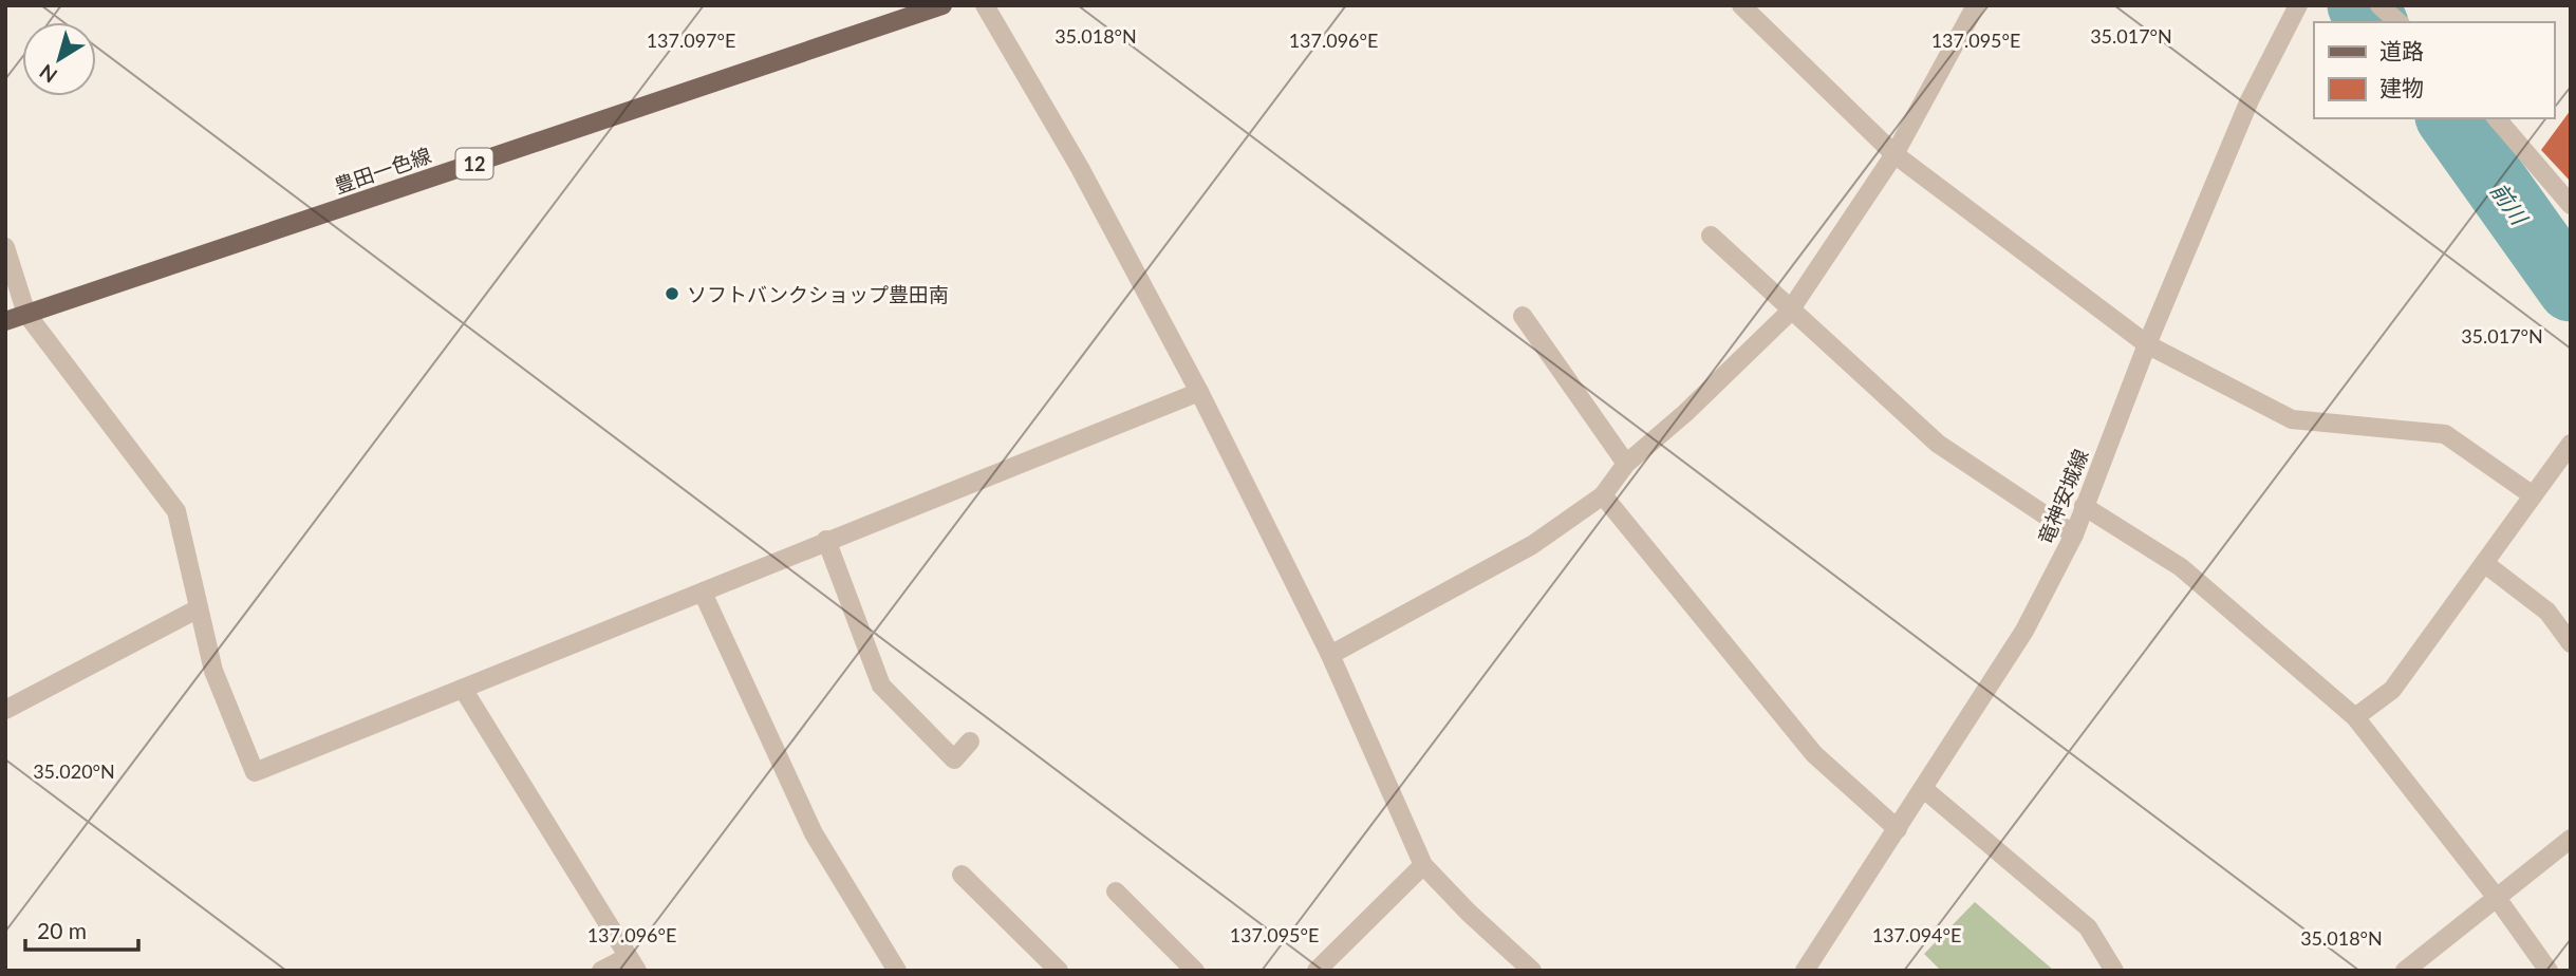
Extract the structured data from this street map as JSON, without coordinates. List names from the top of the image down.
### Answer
{
  "streets": {
    "main road": ["12", "豊田一色線"],
    "street": ["竜神安城線"]
  },
  "water": ["前川"],
  "places": ["ソフトバンクショップ豊田南"],
  "legend": ["道路", "建物"],
  "scale_bar": "20 m",
  "north": "bottom left",
  "coordinates": [
    "35.018°N",
    "35.017°N",
    "137.097°E",
    "137.096°E",
    "137.095°E",
    "35.020°N",
    "137.094°E"
  ]
}
